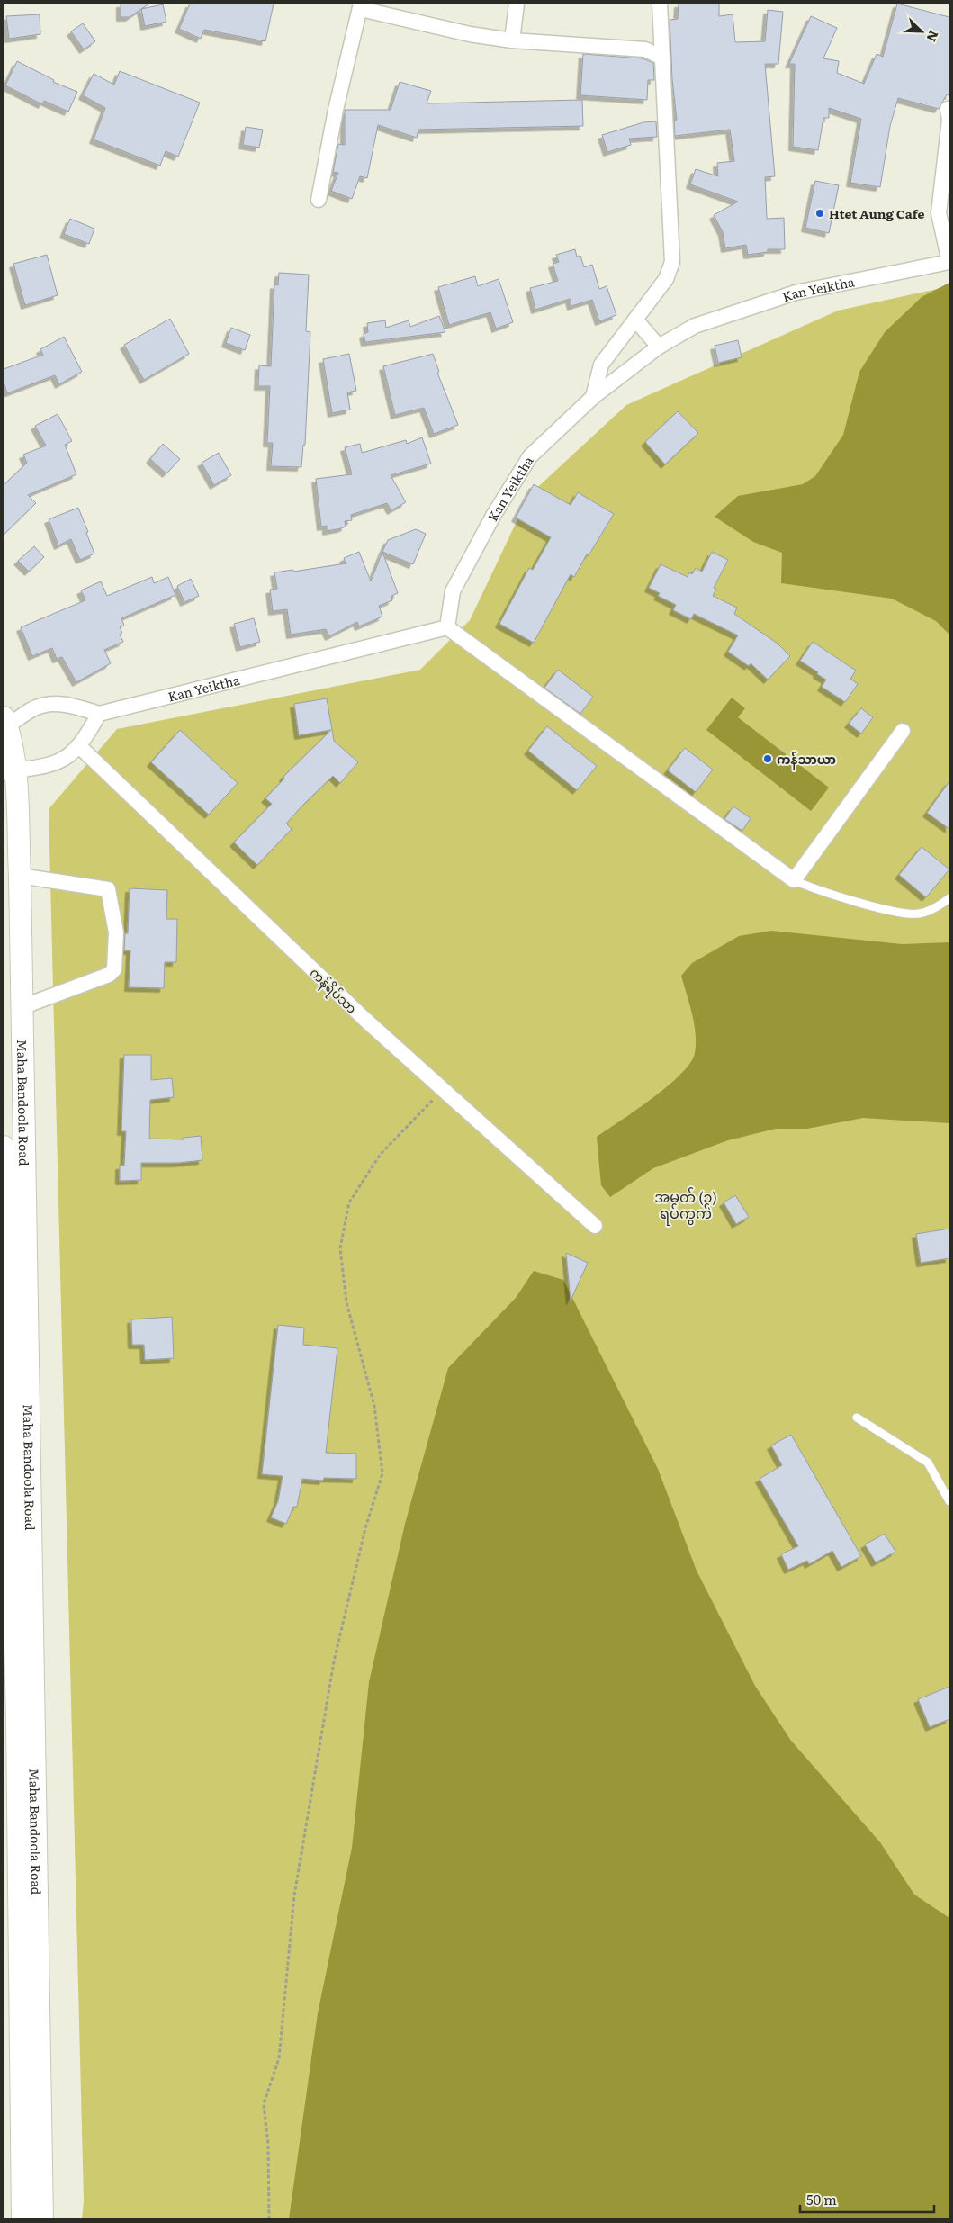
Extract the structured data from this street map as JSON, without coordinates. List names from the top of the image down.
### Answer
{
  "streets": {
    "main road": ["Maha Bandoola Road"],
    "street": ["Kan Yeiktha", "ကန်ရိပ်သာ"]
  },
  "districts": ["အမှတ် (၃) ရပ်ကွက်"],
  "places": ["Htet Aung Cafe", "ကန်သာယာ"],
  "scale_bar": "50 m",
  "north": "bottom right"
}
